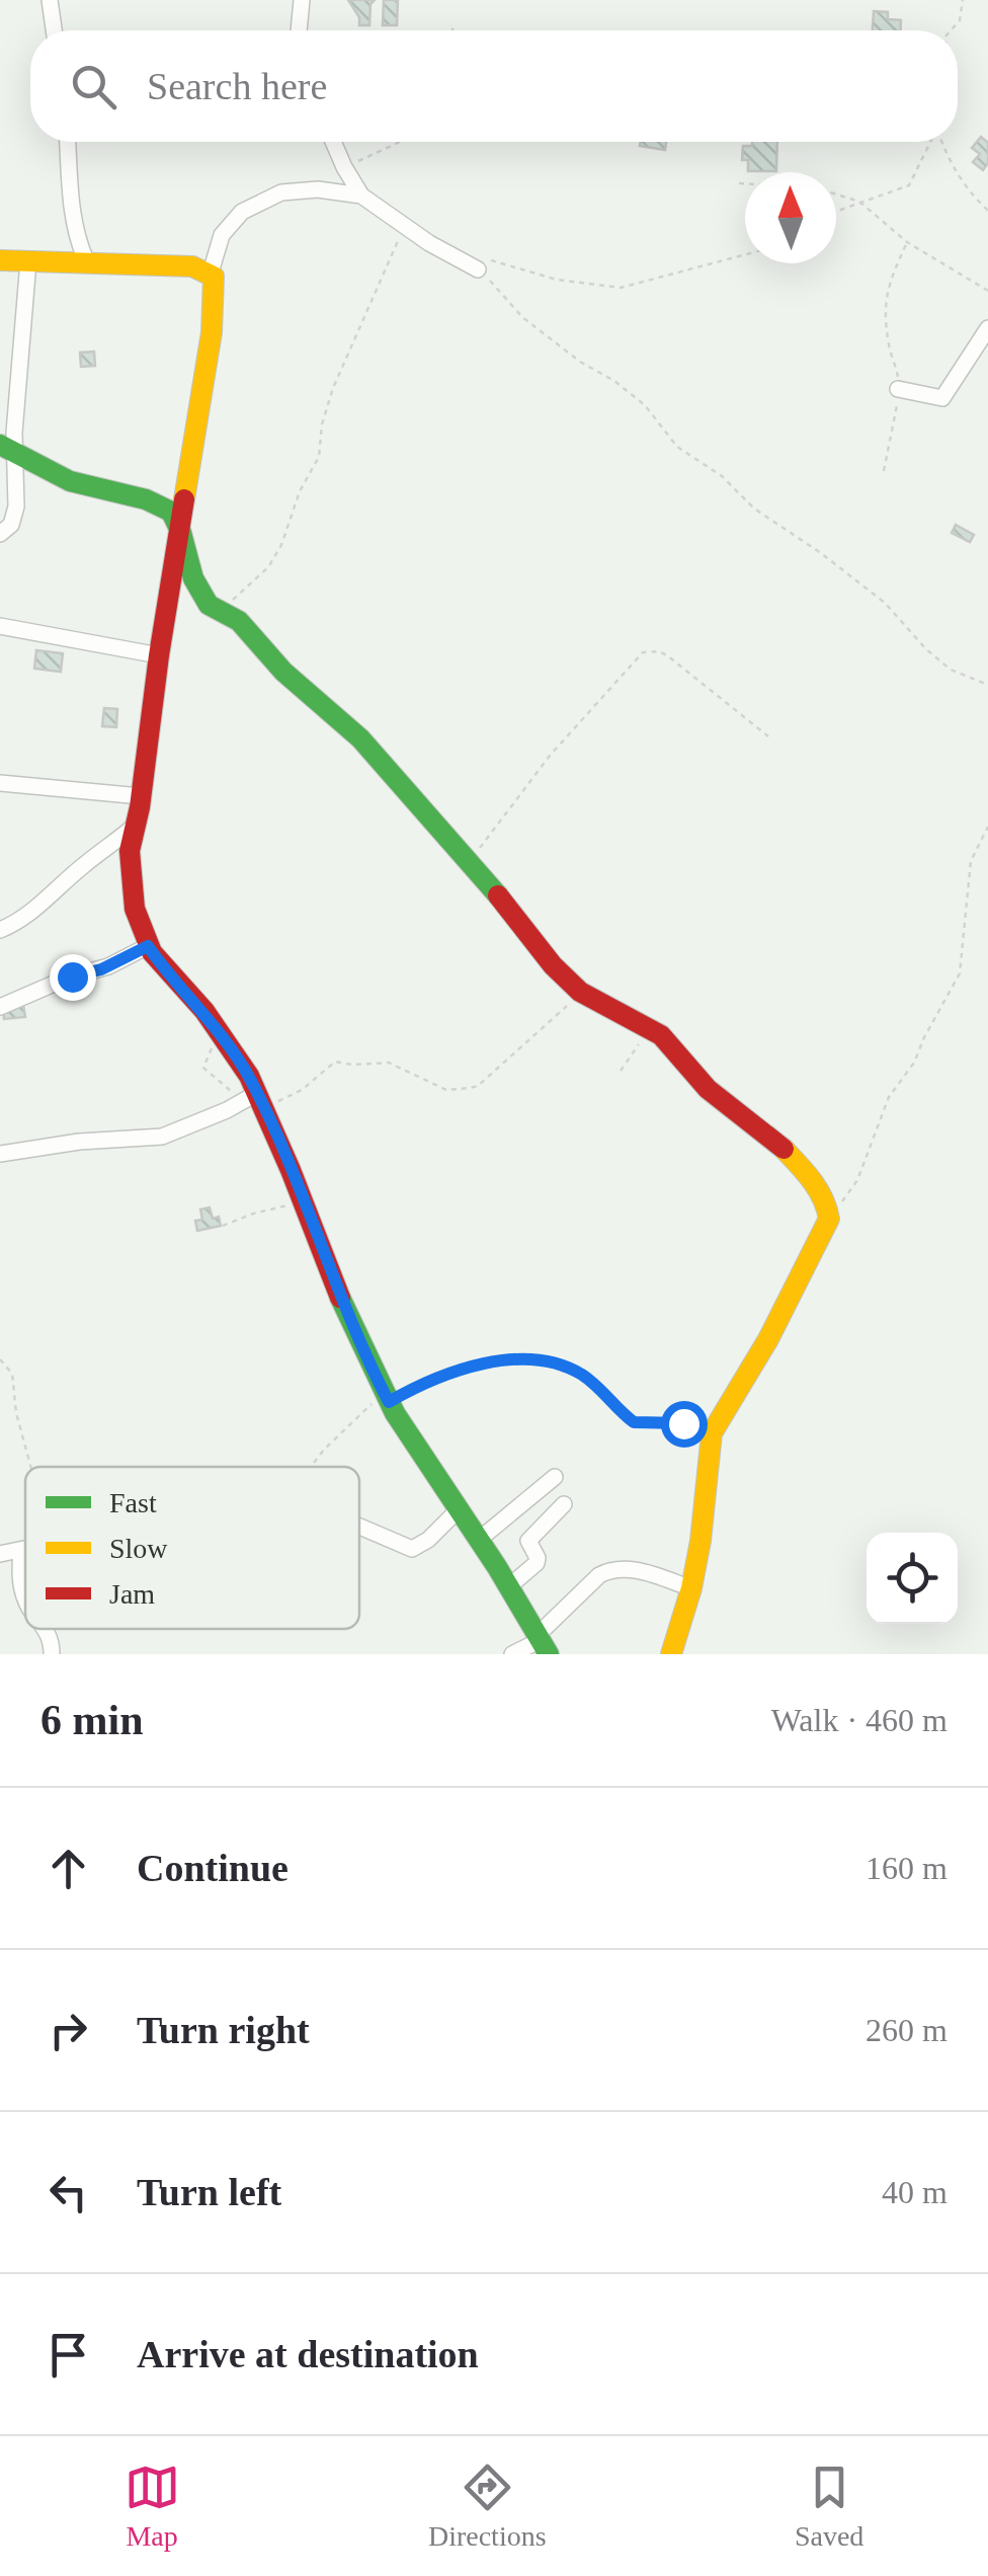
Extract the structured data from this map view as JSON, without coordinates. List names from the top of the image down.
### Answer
{
  "legend": ["Fast", "Slow", "Jam"],
  "north": "top",
  "page": {
    "search": "Search here",
    "heading": ["6 min", "Walk · 460 m"],
    "list": [
      ["Continue", "160 m"],
      ["Turn right", "260 m"],
      ["Turn left", "40 m"],
      "Arrive at destination"
    ],
    "nav": ["Map", "Directions", "Saved"]
  }
}
